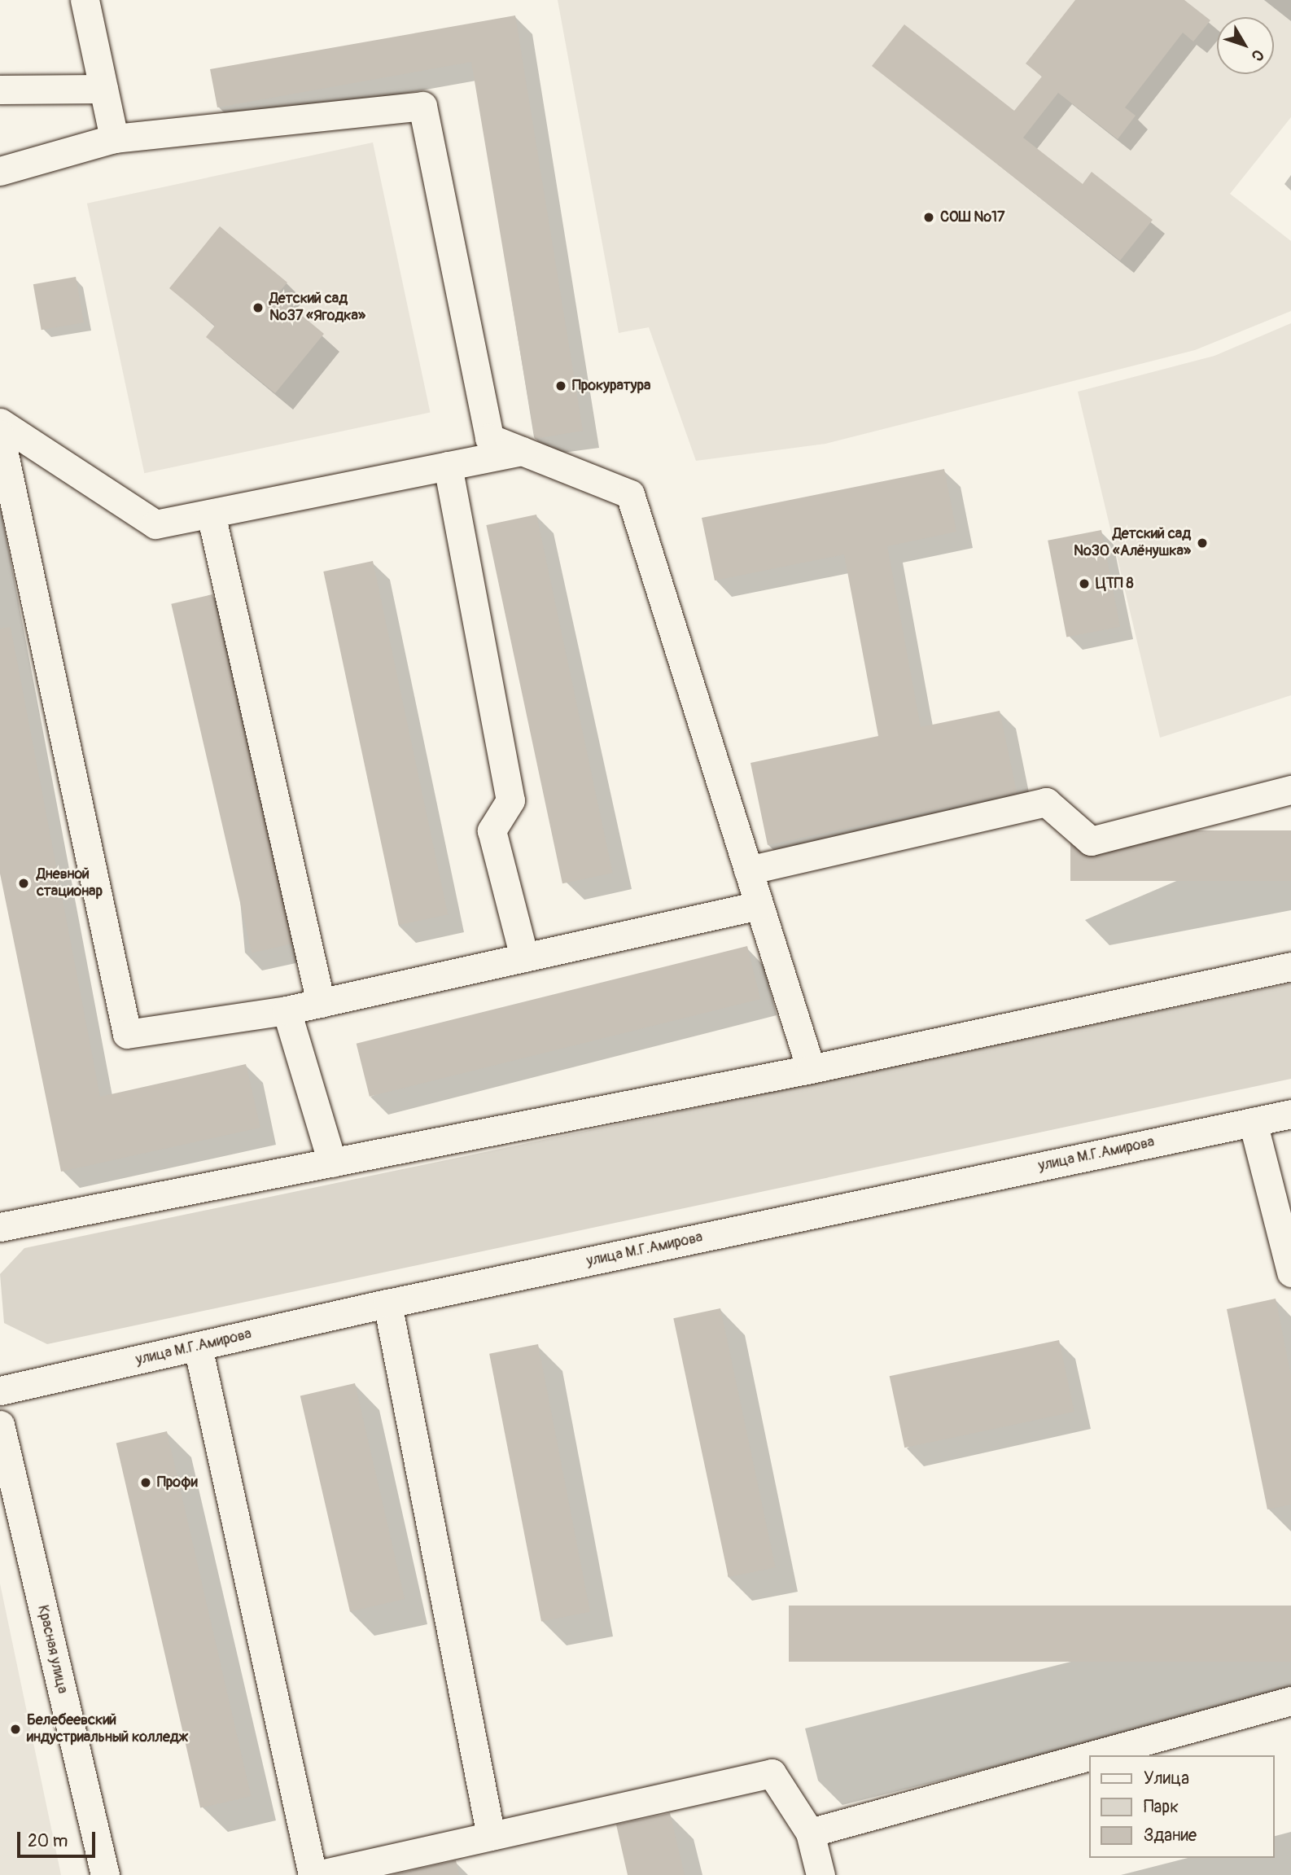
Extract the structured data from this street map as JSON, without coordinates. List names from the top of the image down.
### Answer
{
  "streets": {
    "street": ["улица М.Г.Амирова", "Красная улица"]
  },
  "places": [
    "СОШ №17",
    "Детский сад №37 «Ягодка»",
    "Прокуратура",
    "Детский сад №30 «Алёнушка»",
    "ЦТП 8",
    "Дневной стационар",
    "Профи",
    "Белебеевский индустриальный колледж"
  ],
  "legend": ["Улица", "Парк", "Здание"],
  "scale_bar": "20 m",
  "north": "bottom right"
}
